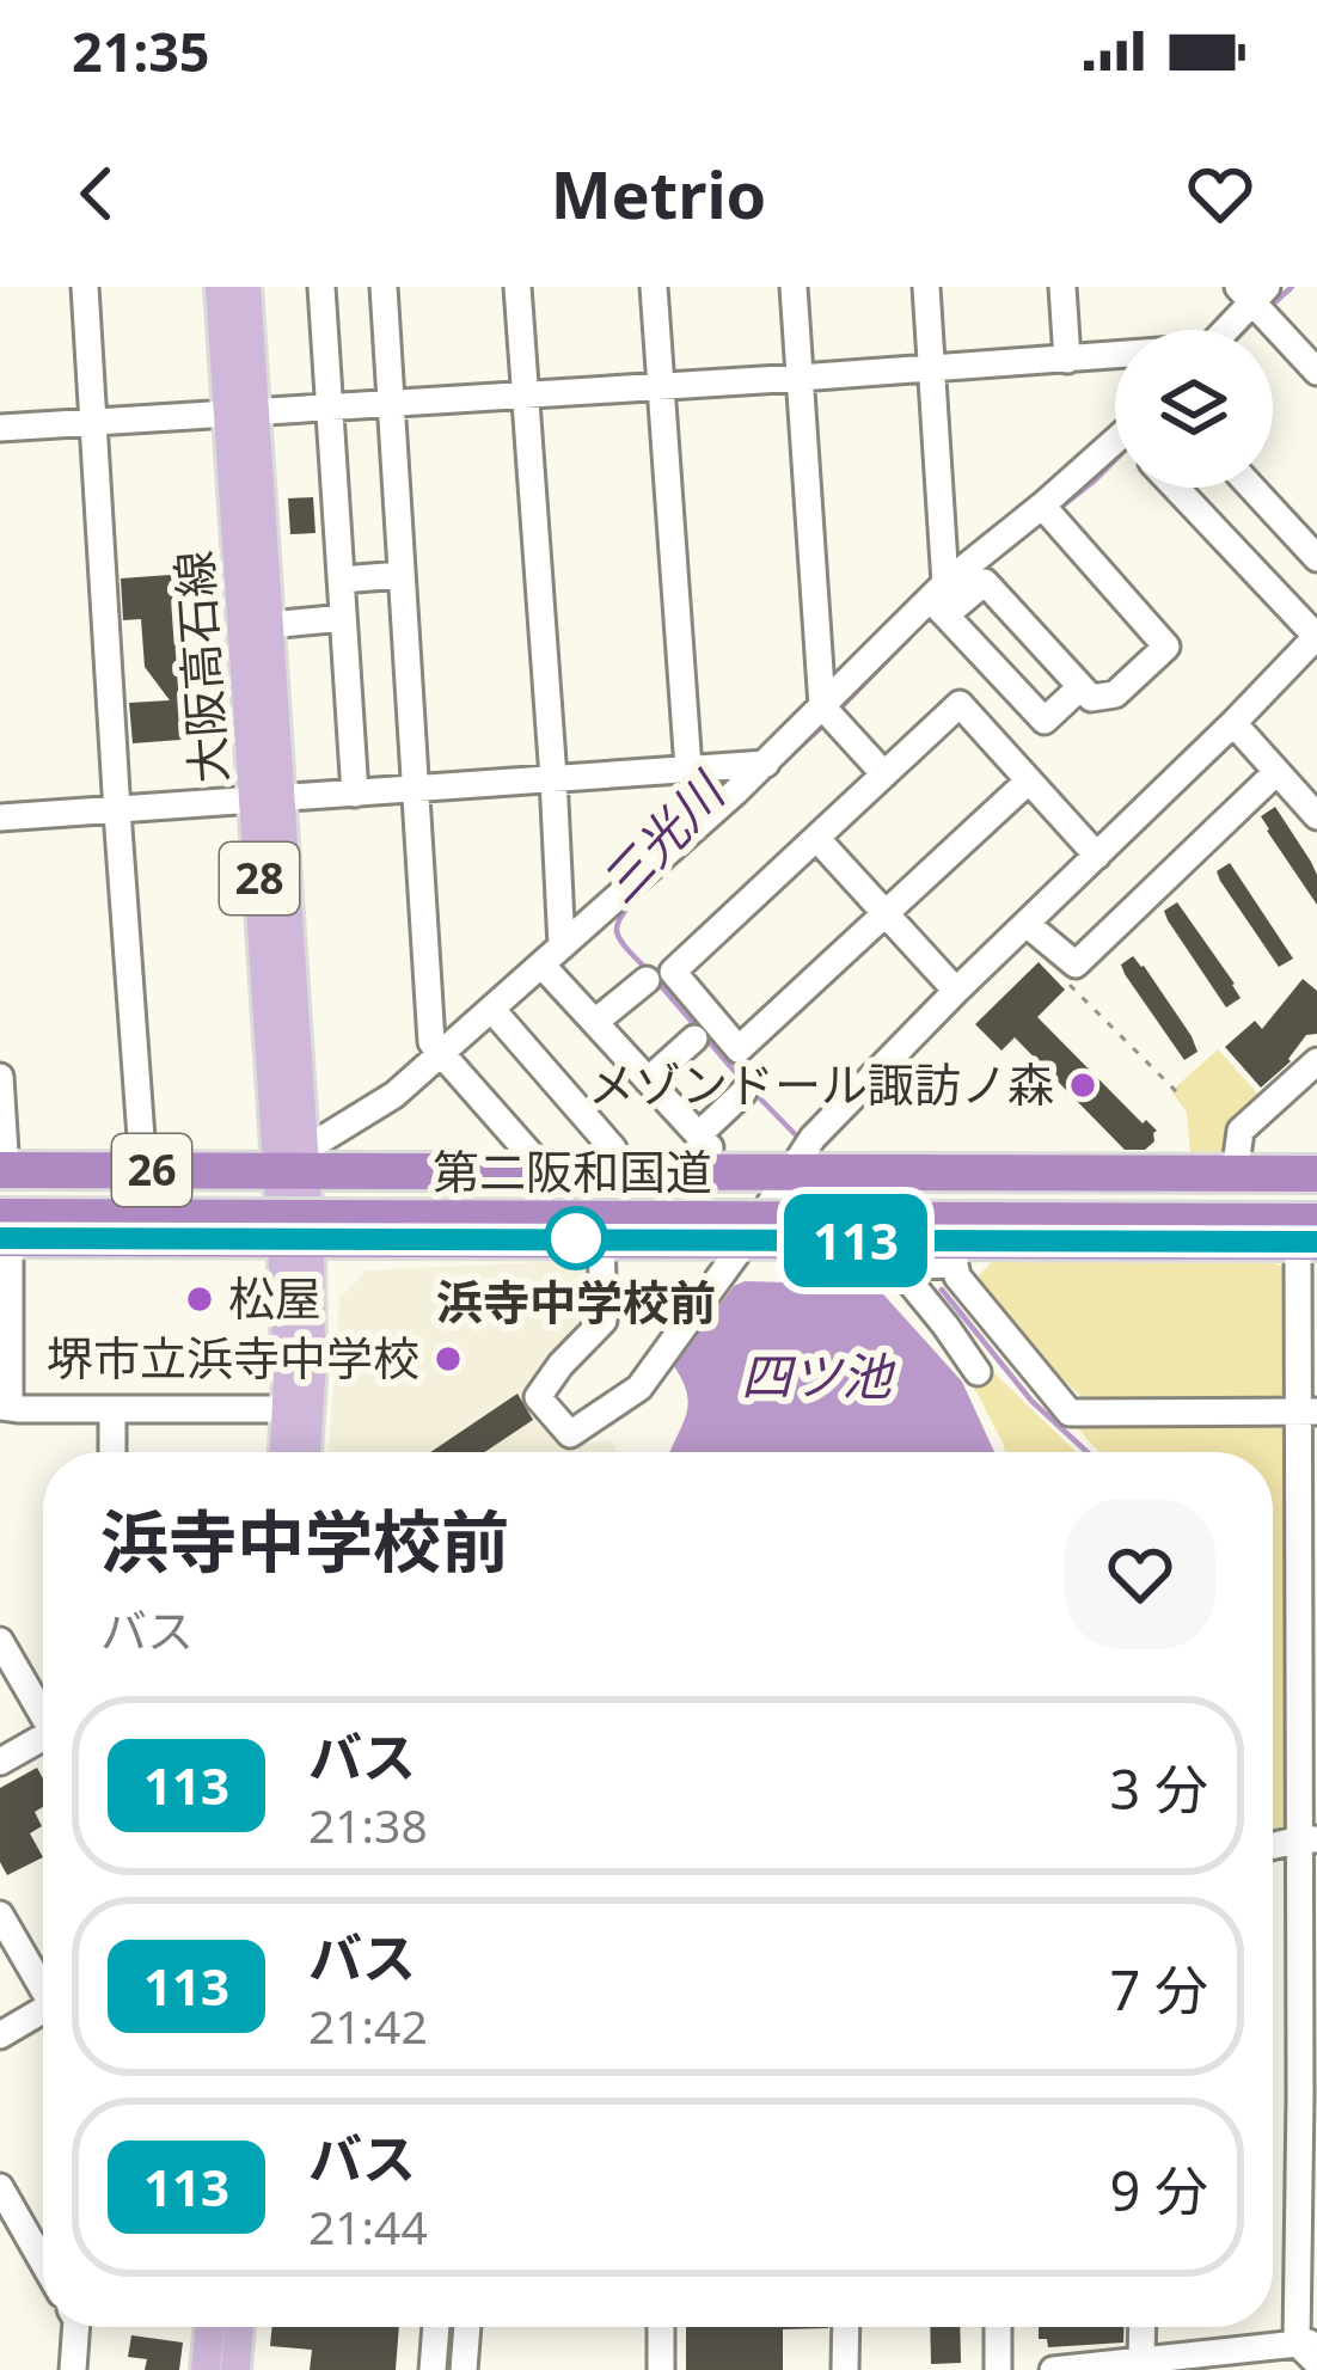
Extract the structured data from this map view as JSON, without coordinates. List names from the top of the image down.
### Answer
{
  "streets": {
    "highway": ["26", "第二阪和国道"],
    "main road": ["大阪高石線", "28"]
  },
  "crossings": [
    ["大阪高石線", "26"],
    ["26", "第二阪和国道"]
  ],
  "water": ["三光川", "四ツ池"],
  "places": [
    "メゾンドール諏訪ノ森",
    "浜寺中学校前",
    "松屋",
    "堺市立浜寺中学校"
  ],
  "lines": ["bus line 113"],
  "page": {
    "status": "21:35",
    "header": "Metrio",
    "on_map": "113",
    "heading": ["浜寺中学校前", "バス"],
    "list": [
      {
        "mark": "113",
        "name": "バス",
        "note": "21:38",
        "value": "3 分"
      },
      {
        "mark": "113",
        "name": "バス",
        "note": "21:42",
        "value": "7 分"
      },
      {
        "mark": "113",
        "name": "バス",
        "note": "21:44",
        "value": "9 分"
      }
    ]
  }
}
